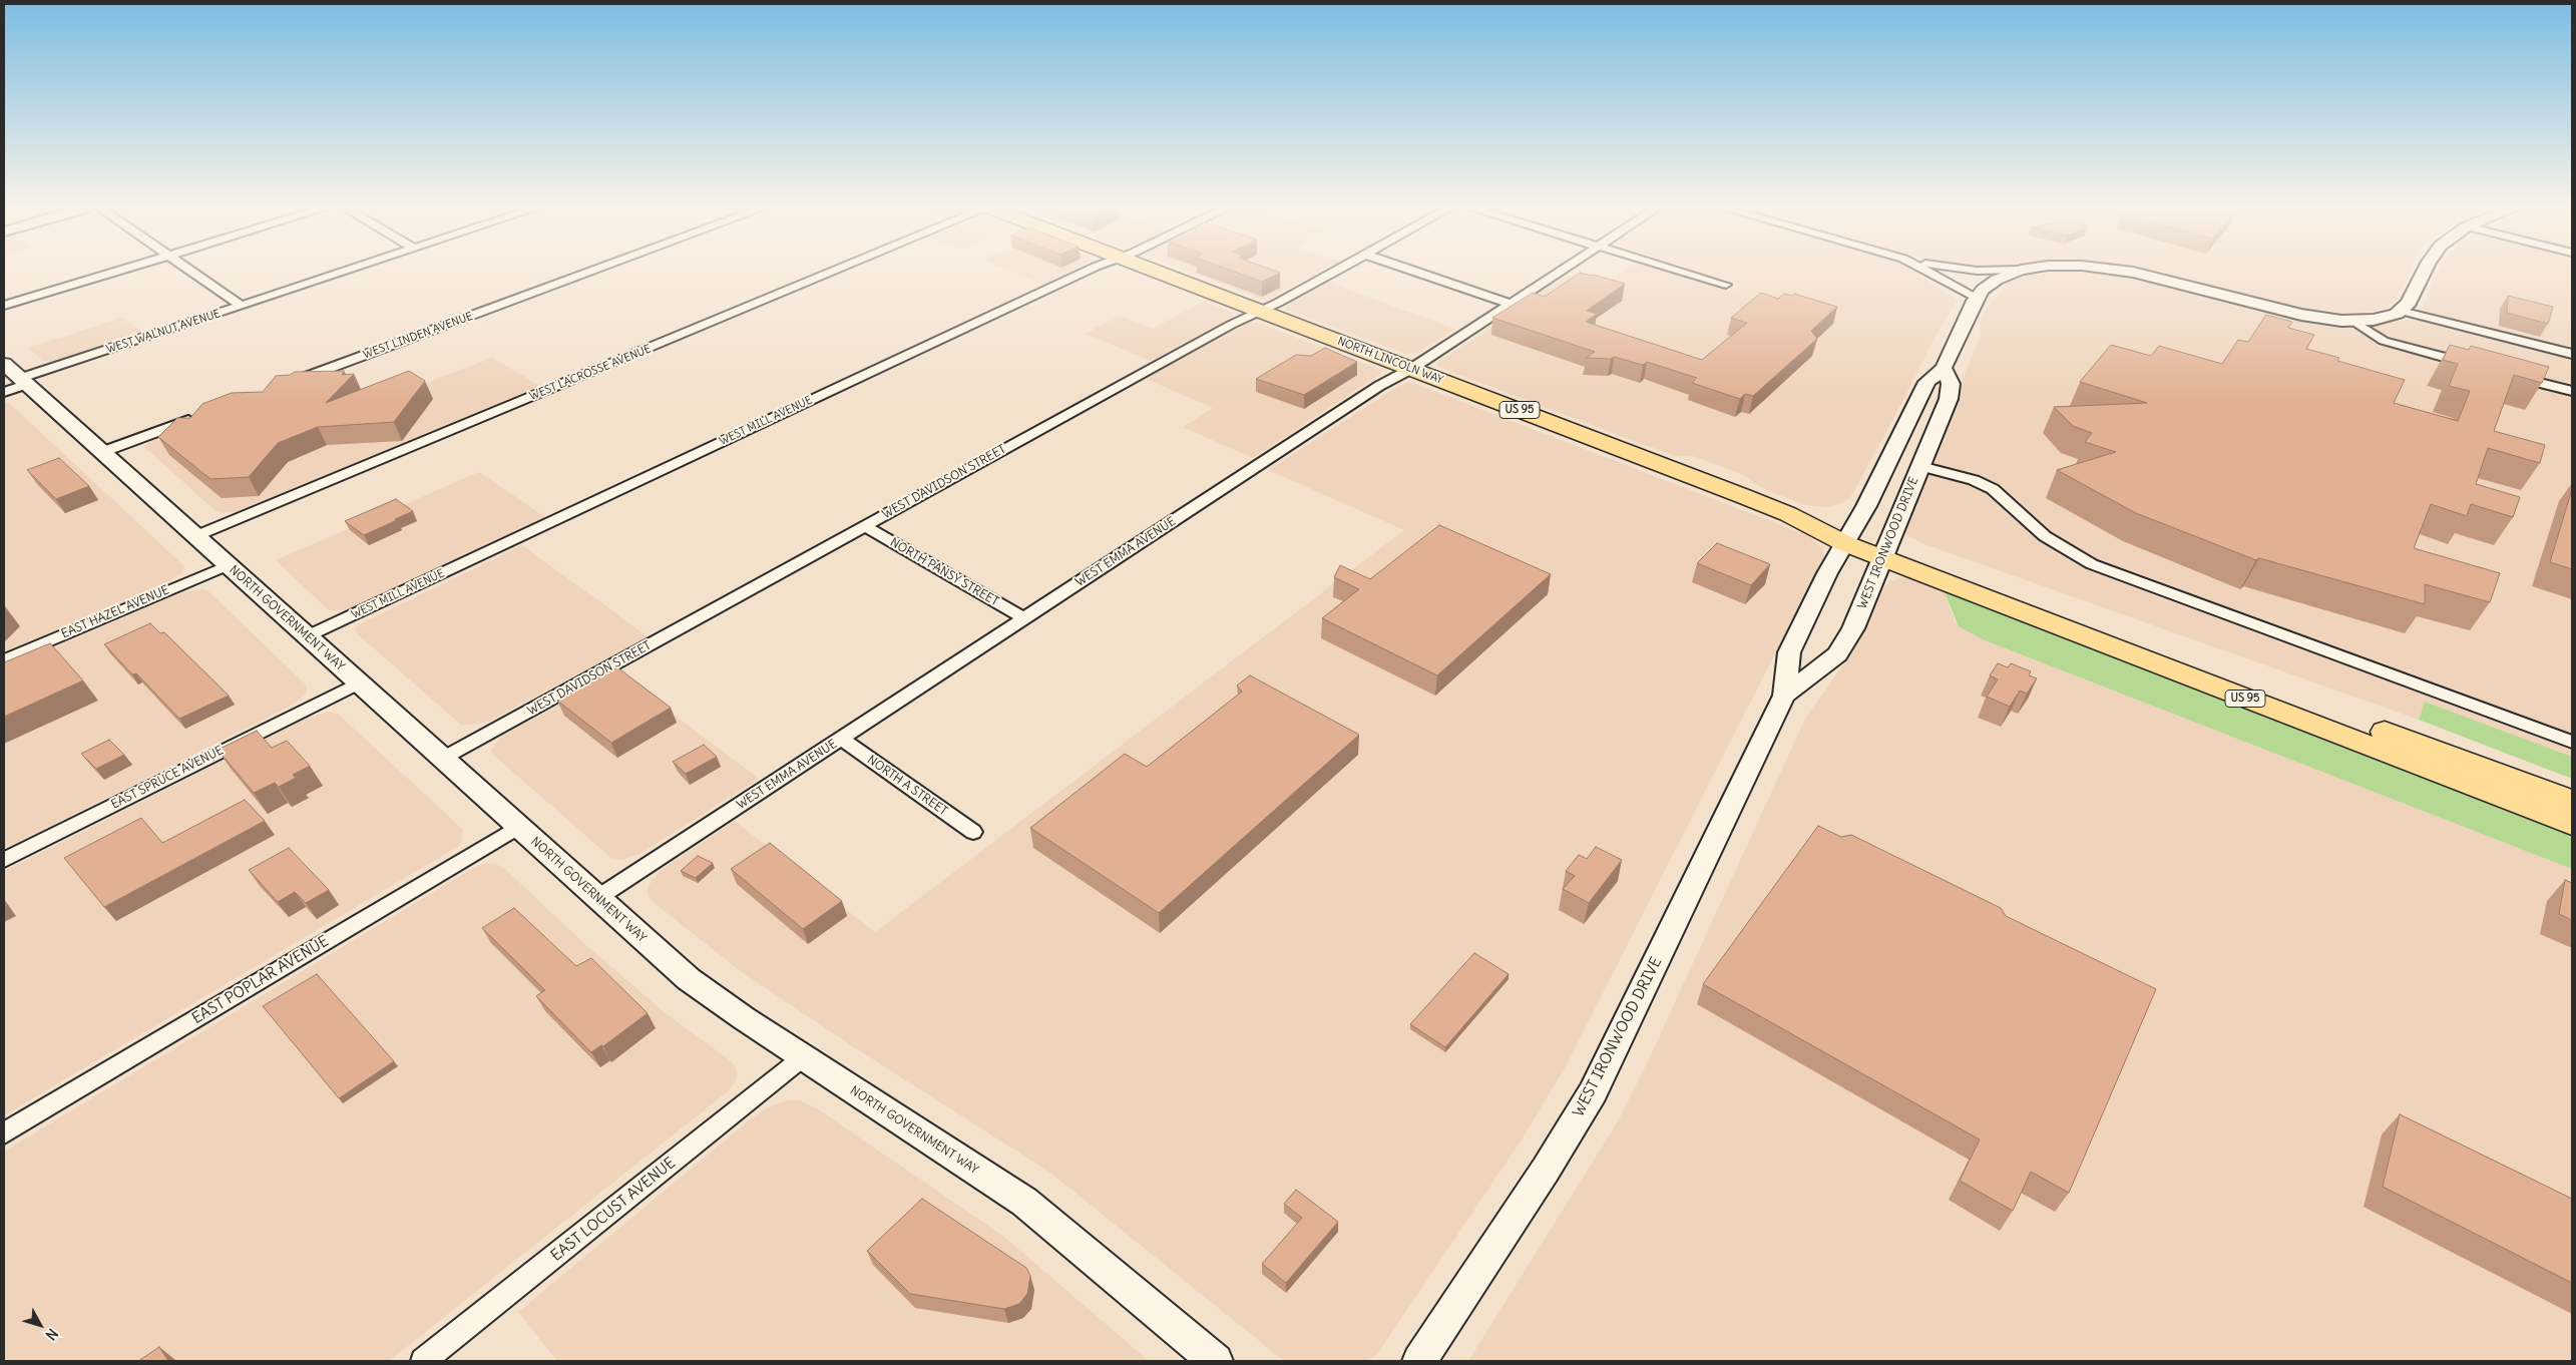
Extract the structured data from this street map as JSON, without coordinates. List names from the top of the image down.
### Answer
{
  "streets": {
    "highway": ["NORTH LINCOLN WAY", "US 95"],
    "street": [
      "WEST WALNUT AVENUE",
      "WEST LINDEN AVENUE",
      "WEST LACROSSE AVENUE",
      "WEST MILL AVENUE",
      "WEST DAVIDSON STREET",
      "WEST IRONWOOD DRIVE",
      "WEST EMMA AVENUE",
      "NORTH PANSY STREET",
      "EAST HAZEL AVENUE",
      "NORTH GOVERNMENT WAY",
      "EAST SPRUCE AVENUE",
      "NORTH A STREET",
      "EAST POPLAR AVENUE",
      "EAST LOCUST AVENUE"
    ]
  },
  "crossings": [
    ["WEST WALNUT AVENUE", "NORTH GOVERNMENT WAY"],
    ["NORTH LINCOLN WAY", "US 95"],
    ["NORTH LINCOLN WAY", "WEST DAVIDSON STREET"],
    ["NORTH LINCOLN WAY", "WEST IRONWOOD DRIVE"],
    ["NORTH LINCOLN WAY", "WEST EMMA AVENUE"],
    ["WEST LACROSSE AVENUE", "NORTH GOVERNMENT WAY"],
    ["US 95", "WEST IRONWOOD DRIVE"],
    ["WEST MILL AVENUE", "NORTH GOVERNMENT WAY"],
    ["WEST DAVIDSON STREET", "NORTH PANSY STREET"],
    ["WEST DAVIDSON STREET", "NORTH GOVERNMENT WAY"],
    ["WEST EMMA AVENUE", "NORTH PANSY STREET"],
    ["WEST EMMA AVENUE", "NORTH GOVERNMENT WAY"],
    ["WEST EMMA AVENUE", "NORTH A STREET"],
    ["EAST HAZEL AVENUE", "NORTH GOVERNMENT WAY"],
    ["NORTH GOVERNMENT WAY", "EAST SPRUCE AVENUE"],
    ["NORTH GOVERNMENT WAY", "EAST POPLAR AVENUE"],
    ["NORTH GOVERNMENT WAY", "EAST LOCUST AVENUE"]
  ],
  "north": "bottom right"
}
